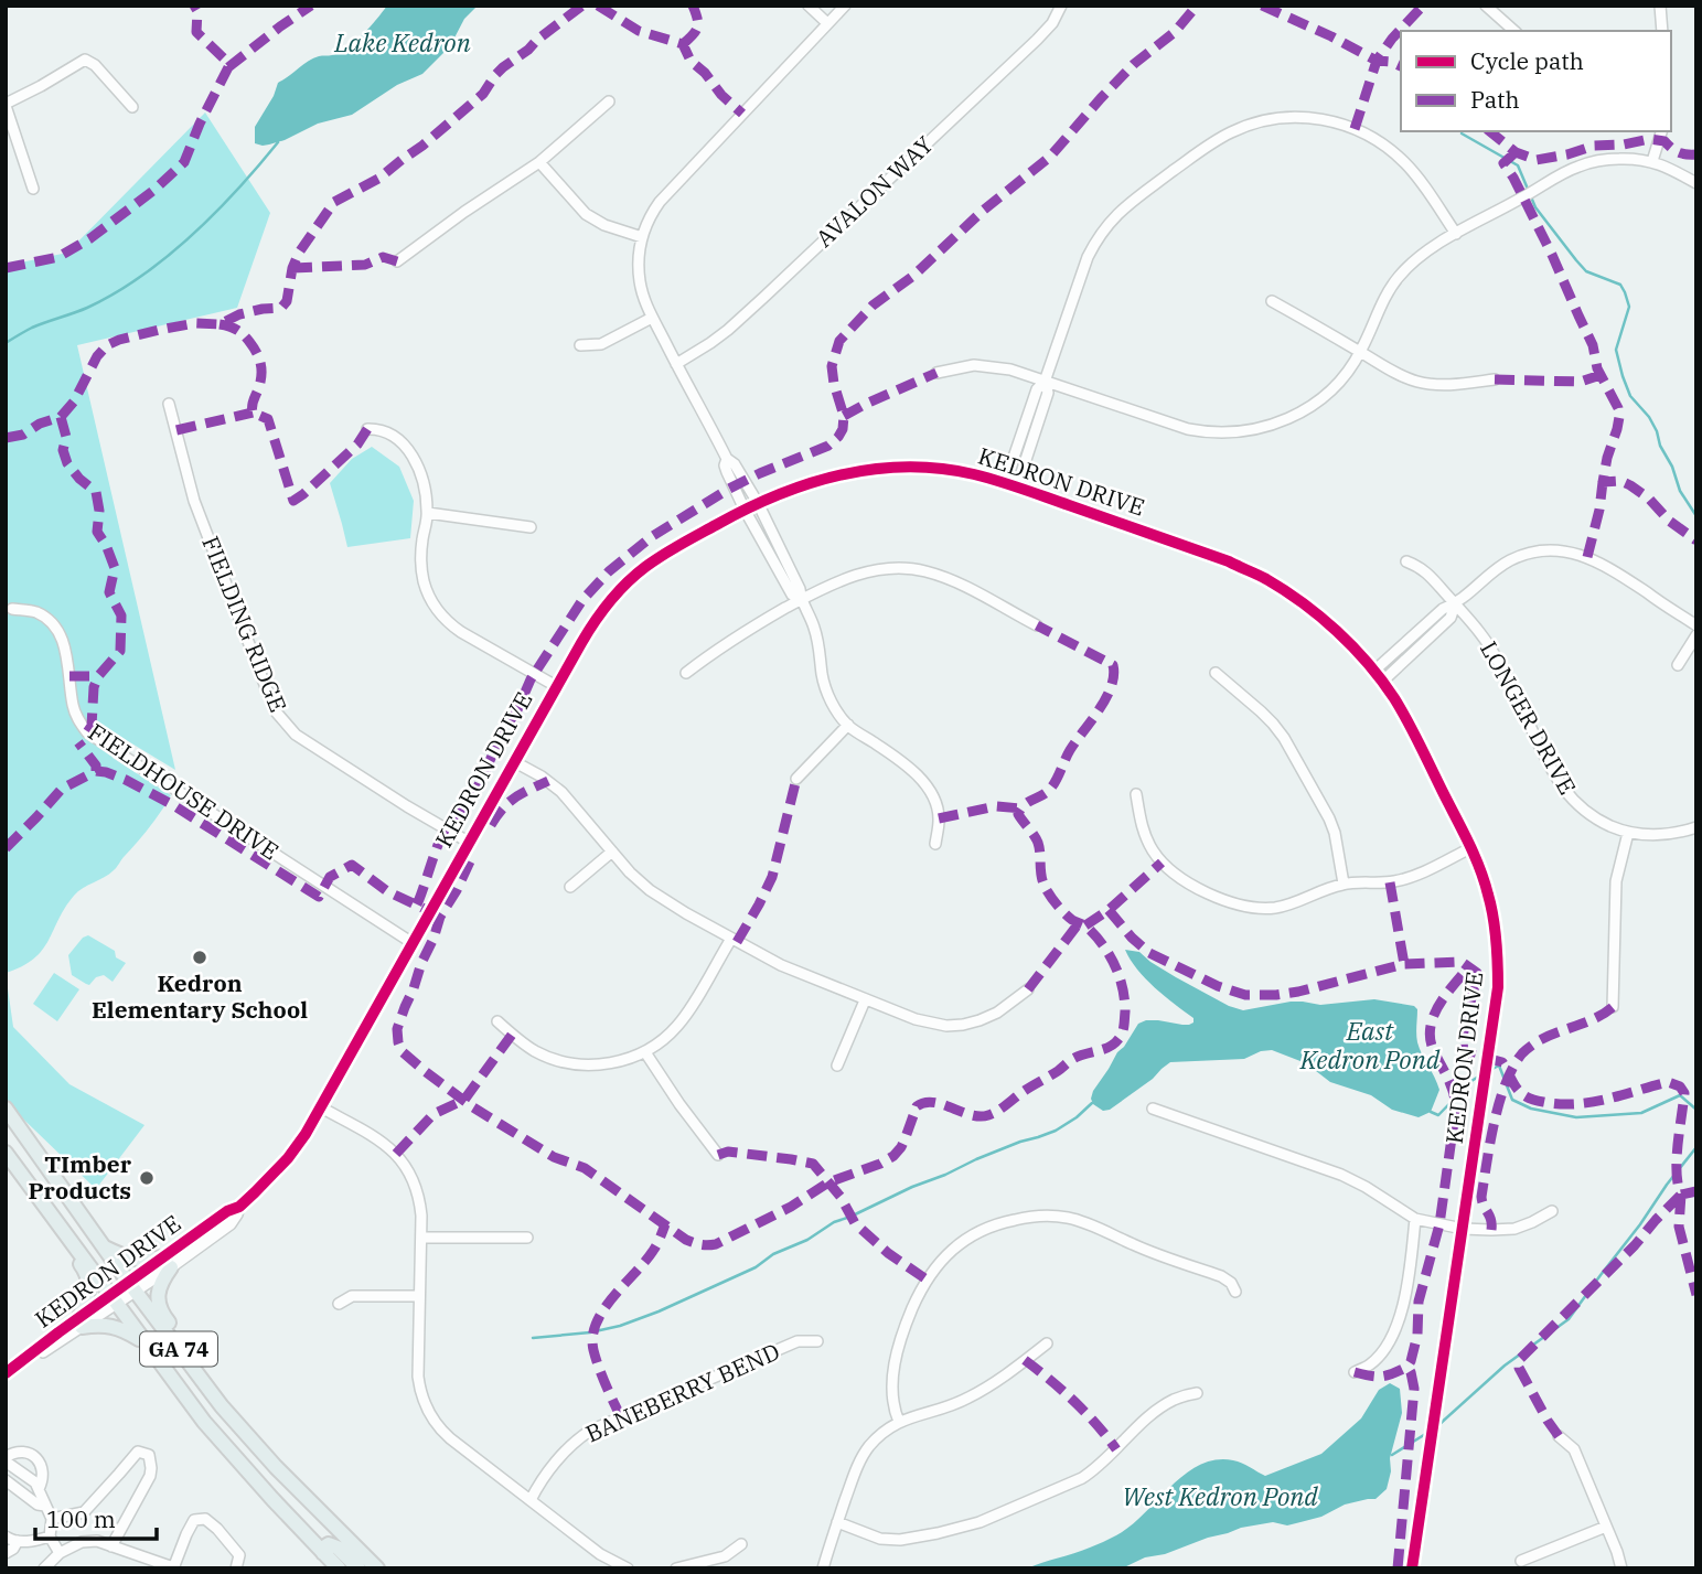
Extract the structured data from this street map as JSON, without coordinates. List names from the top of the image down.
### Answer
{
  "streets": {
    "main road": ["GA 74"],
    "street": [
      "AVALON WAY",
      "KEDRON DRIVE",
      "FIELDING RIDGE",
      "LONGER DRIVE",
      "FIELDHOUSE DRIVE",
      "BANEBERRY BEND"
    ]
  },
  "crossings": [
    ["KEDRON DRIVE", "FIELDING RIDGE"],
    ["KEDRON DRIVE", "FIELDHOUSE DRIVE"],
    ["KEDRON DRIVE", "GA 74"]
  ],
  "water": ["Lake Kedron", "East Kedron Pond", "West Kedron Pond"],
  "places": ["Kedron Elementary School", "TImber Products"],
  "legend": ["Cycle path", "Path"],
  "scale_bar": "100 m"
}
